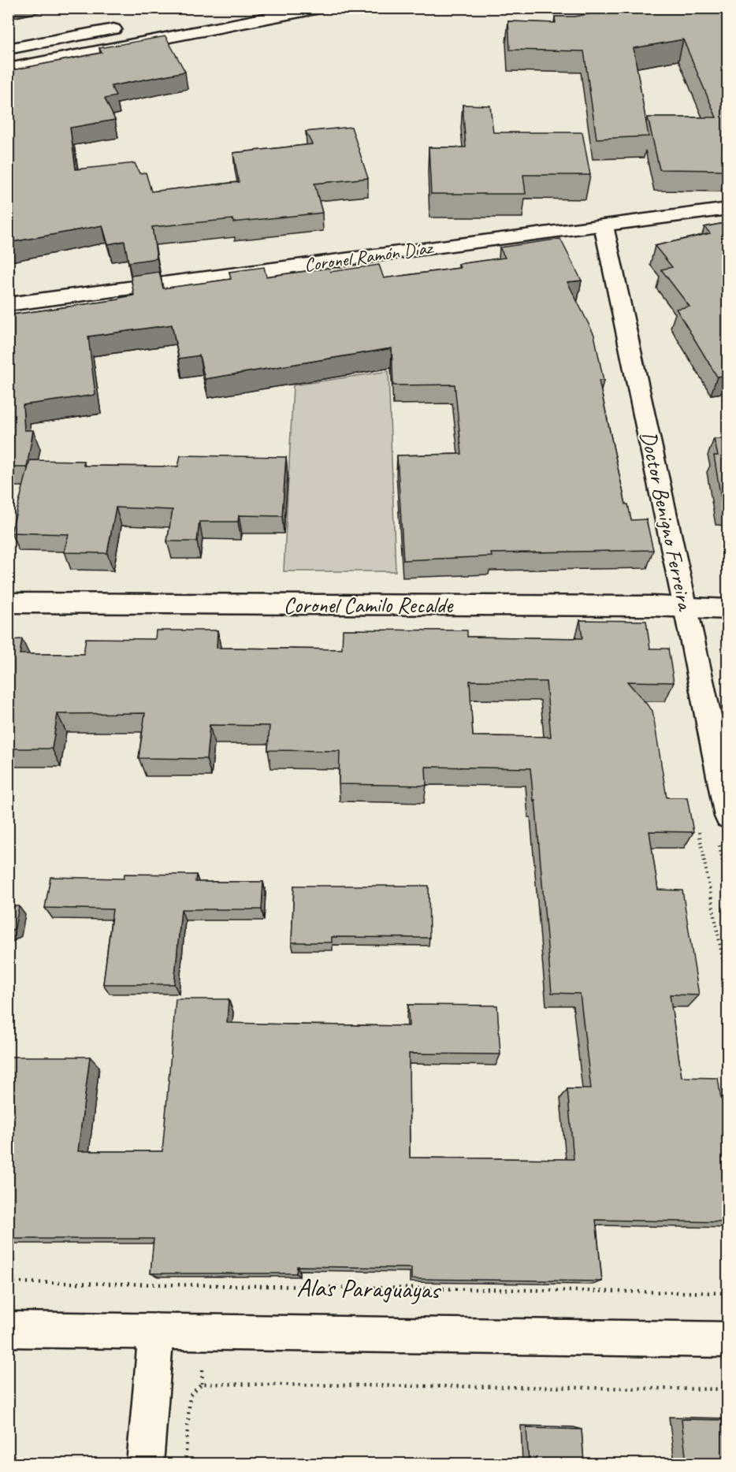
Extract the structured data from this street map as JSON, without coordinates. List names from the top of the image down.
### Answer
{
  "streets": {
    "street": [
      "Coronel Ramón Díaz",
      "Doctor Benigno Ferreira",
      "Coronel Camilo Recalde",
      "Alas Paraguayas"
    ]
  },
  "crossings": [
    ["Coronel Ramón Díaz", "Doctor Benigno Ferreira"],
    ["Doctor Benigno Ferreira", "Coronel Camilo Recalde"]
  ]
}
